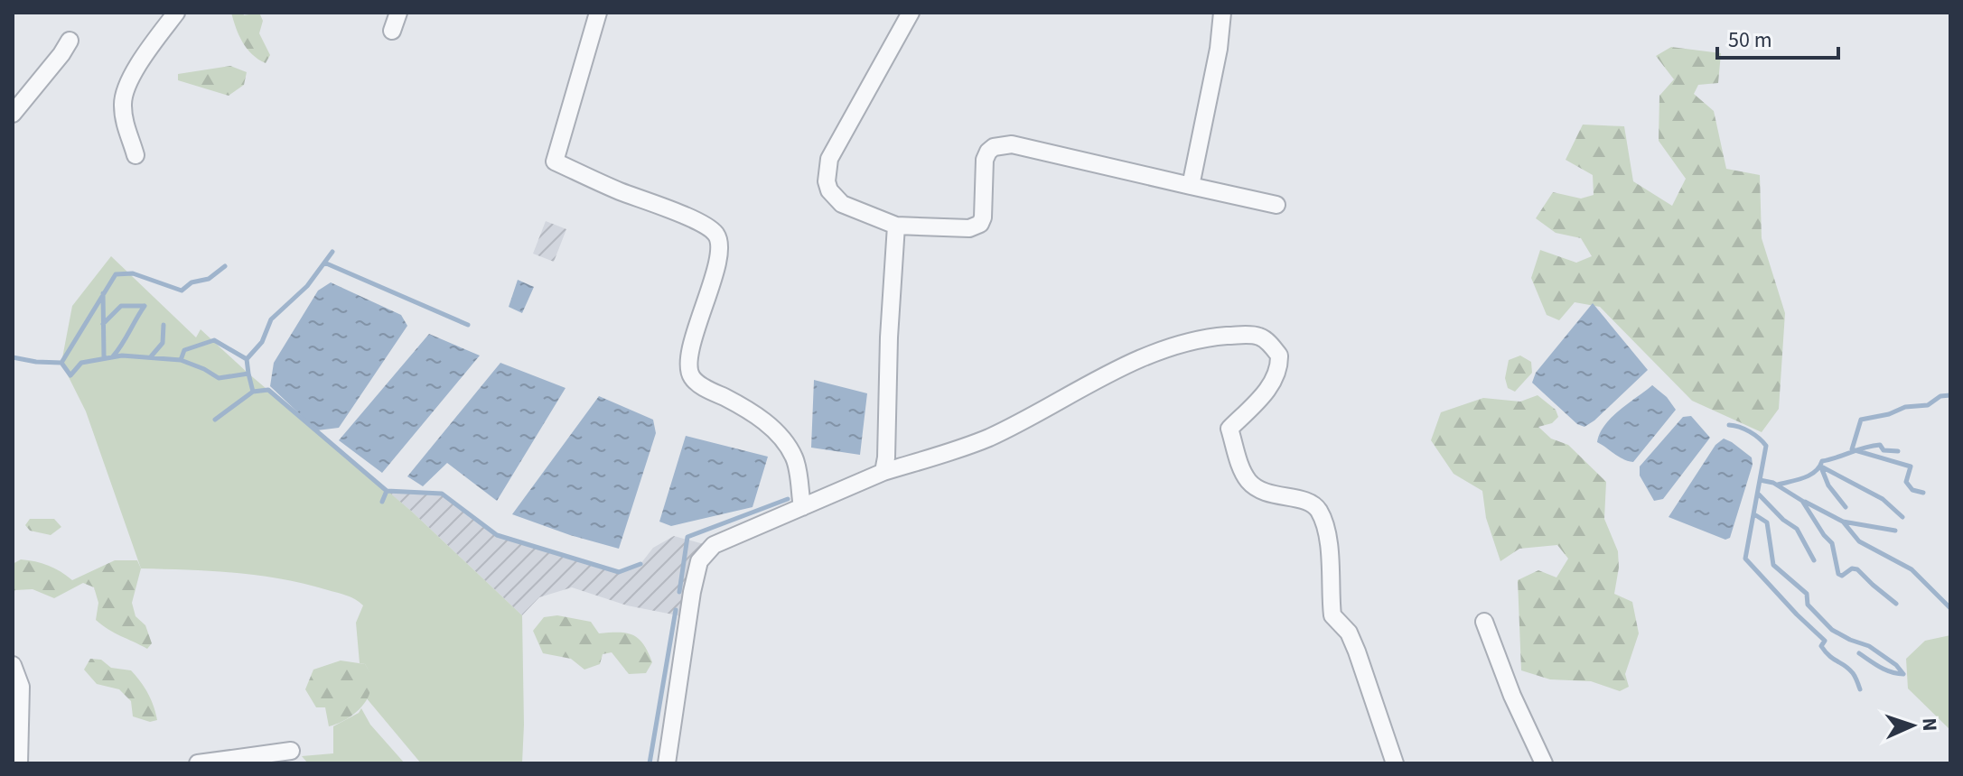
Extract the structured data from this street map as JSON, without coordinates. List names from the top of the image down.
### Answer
{
  "scale_bar": "50 m",
  "north": "right"
}
